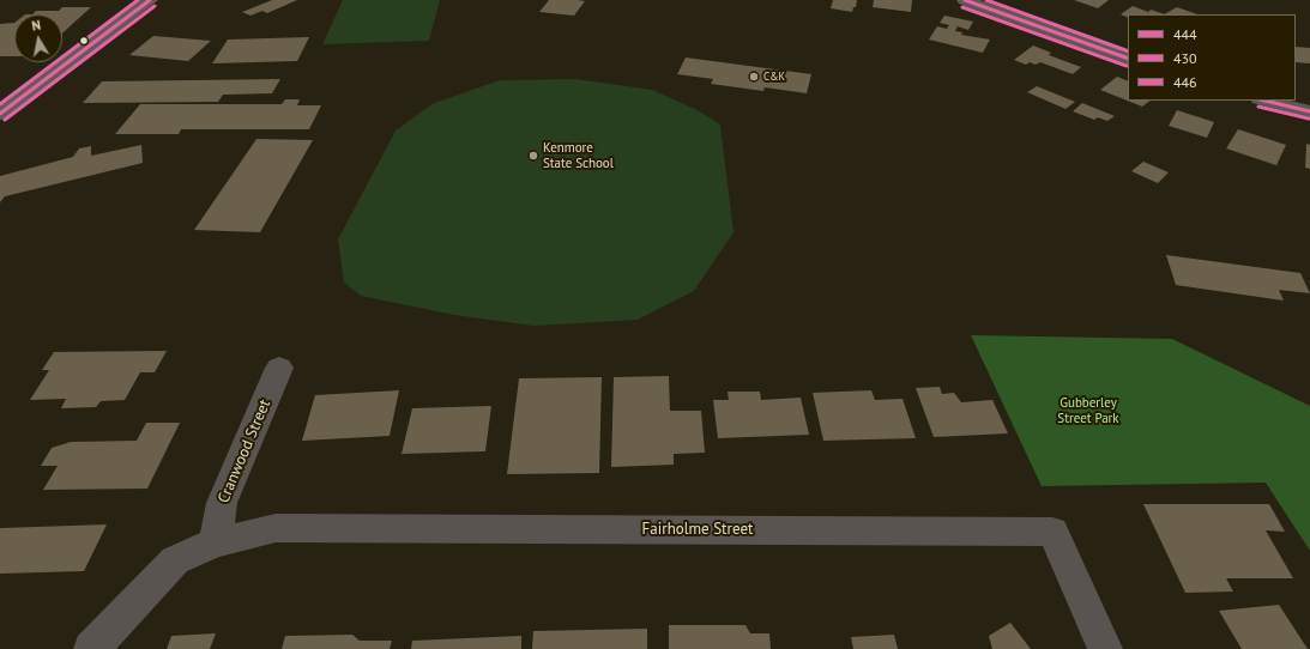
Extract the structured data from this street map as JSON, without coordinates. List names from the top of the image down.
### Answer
{
  "streets": {
    "street": ["Cranwood Street", "Fairholme Street"]
  },
  "crossings": [
    ["Cranwood Street", "Fairholme Street"]
  ],
  "parks": ["Gubberley Street Park"],
  "places": ["C&K", "Kenmore State School"],
  "lines": ["transit line 444", "transit line 446", "transit line 430"],
  "legend": ["444", "430", "446"],
  "north": "top"
}
